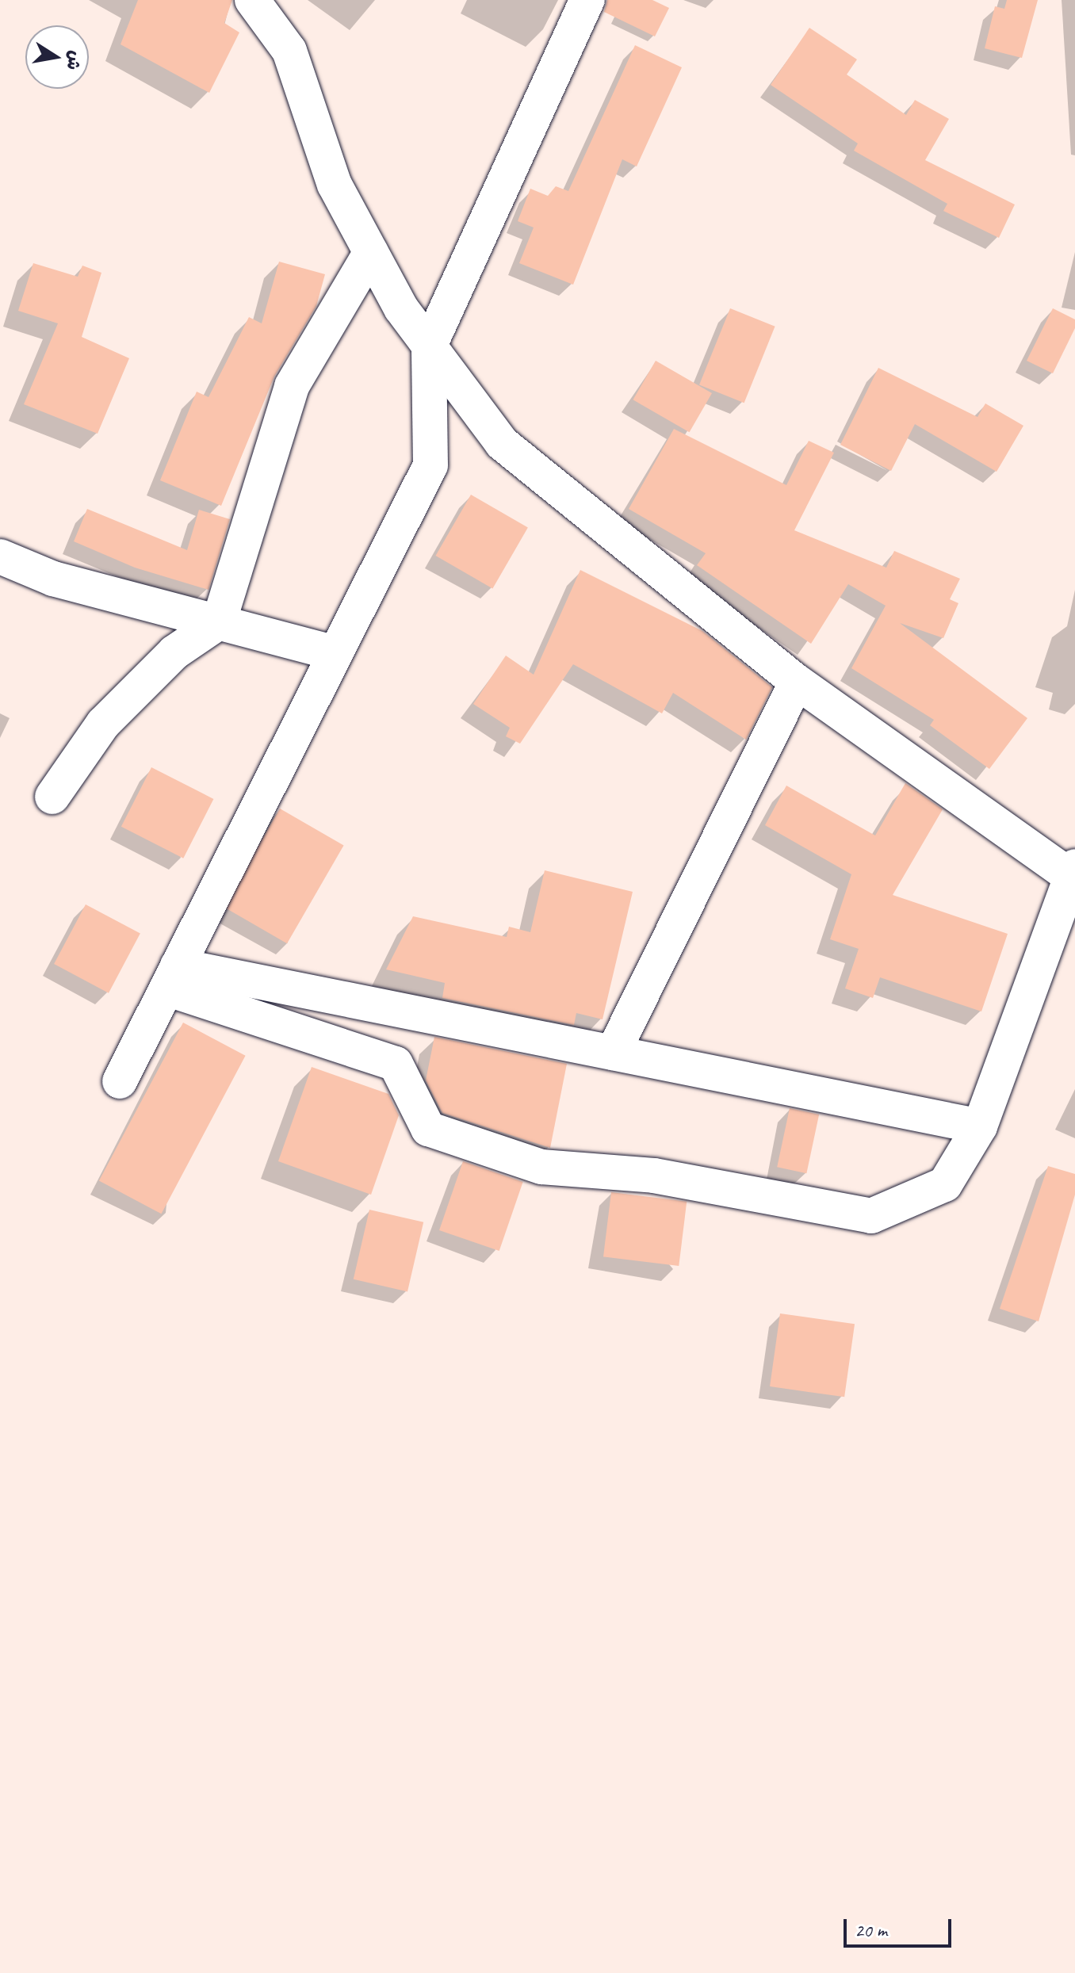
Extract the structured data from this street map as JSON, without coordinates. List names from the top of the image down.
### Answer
{
  "scale_bar": "20 m",
  "north": "right"
}
